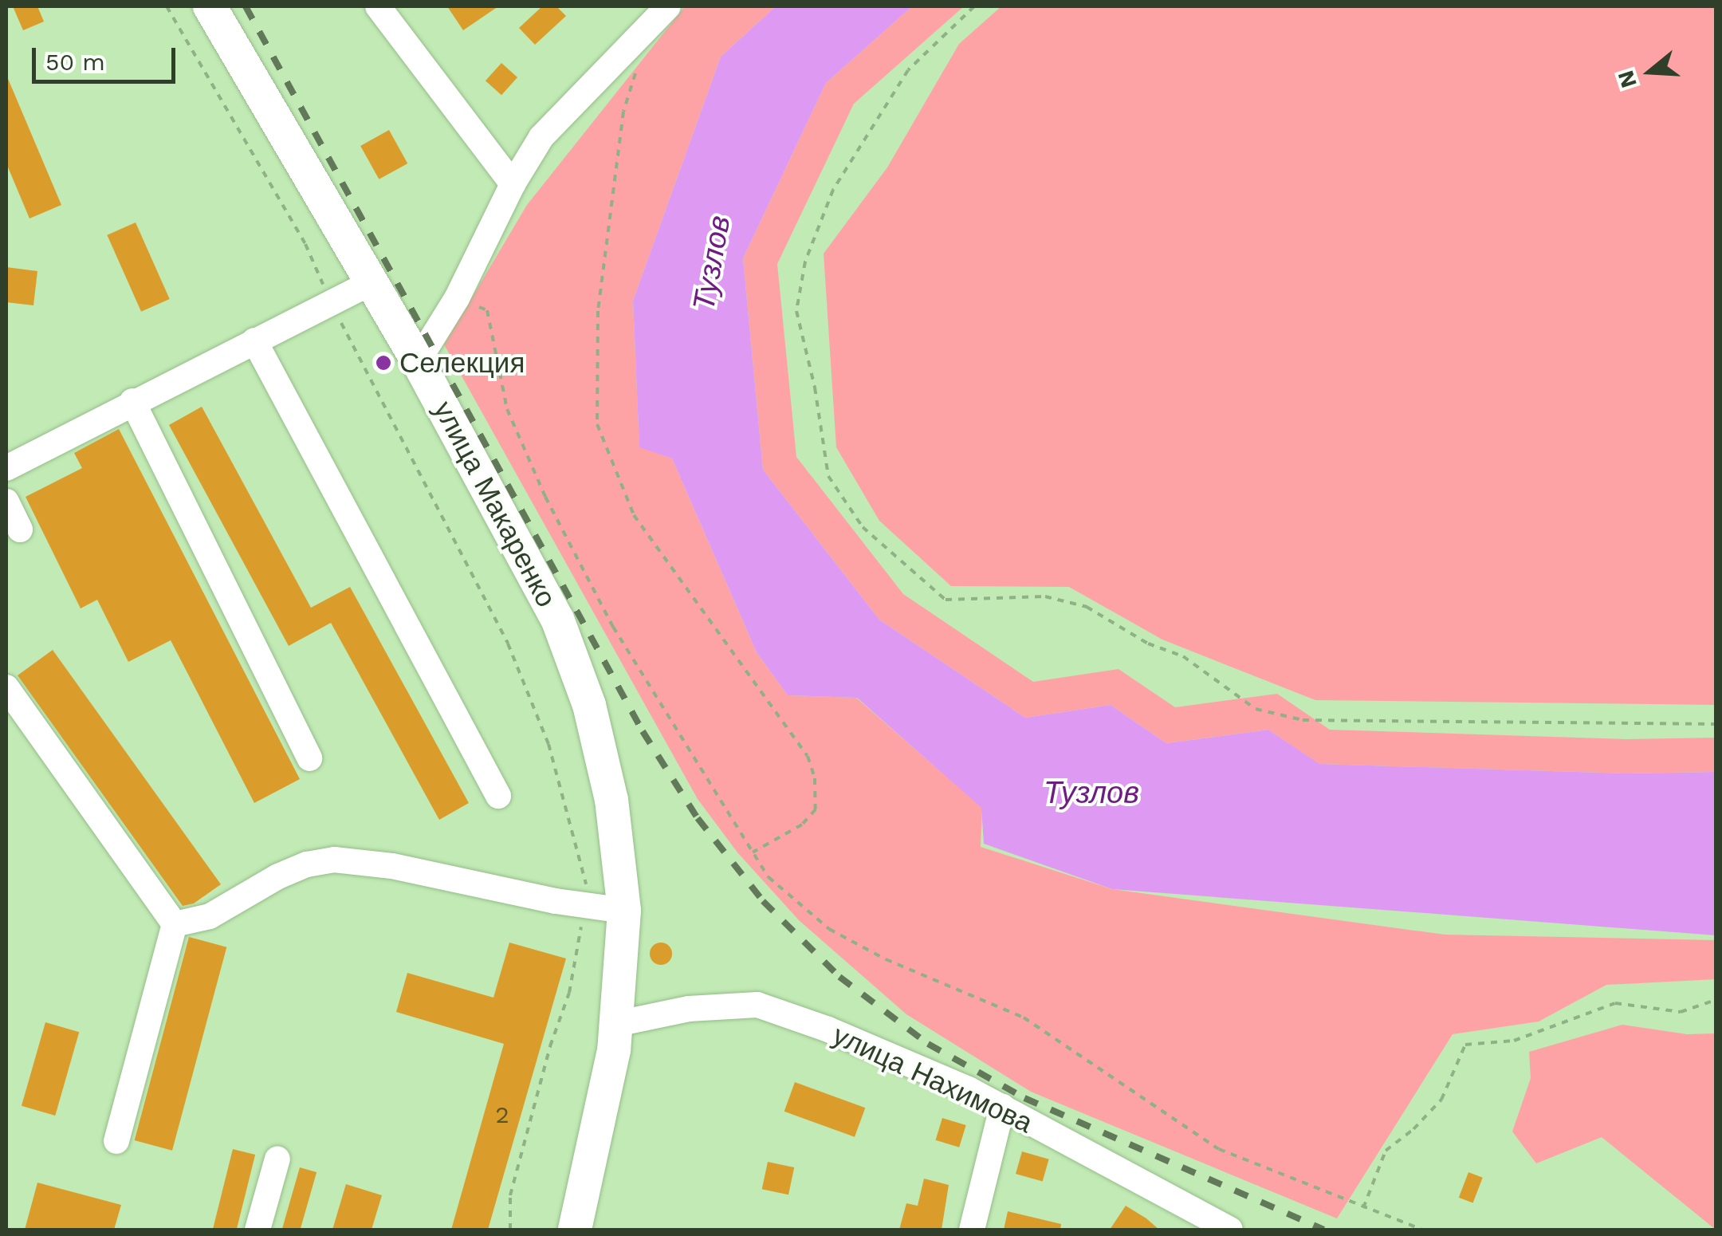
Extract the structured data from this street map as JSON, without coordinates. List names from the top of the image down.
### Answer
{
  "streets": {
    "main road": ["улица Макаренко"],
    "street": ["улица Нахимова"]
  },
  "crossings": [
    ["улица Макаренко", "улица Нахимова"]
  ],
  "water": ["Тузлов"],
  "places": ["Селекция"],
  "house_numbers": ["2"],
  "scale_bar": "50 m",
  "north": "left"
}
